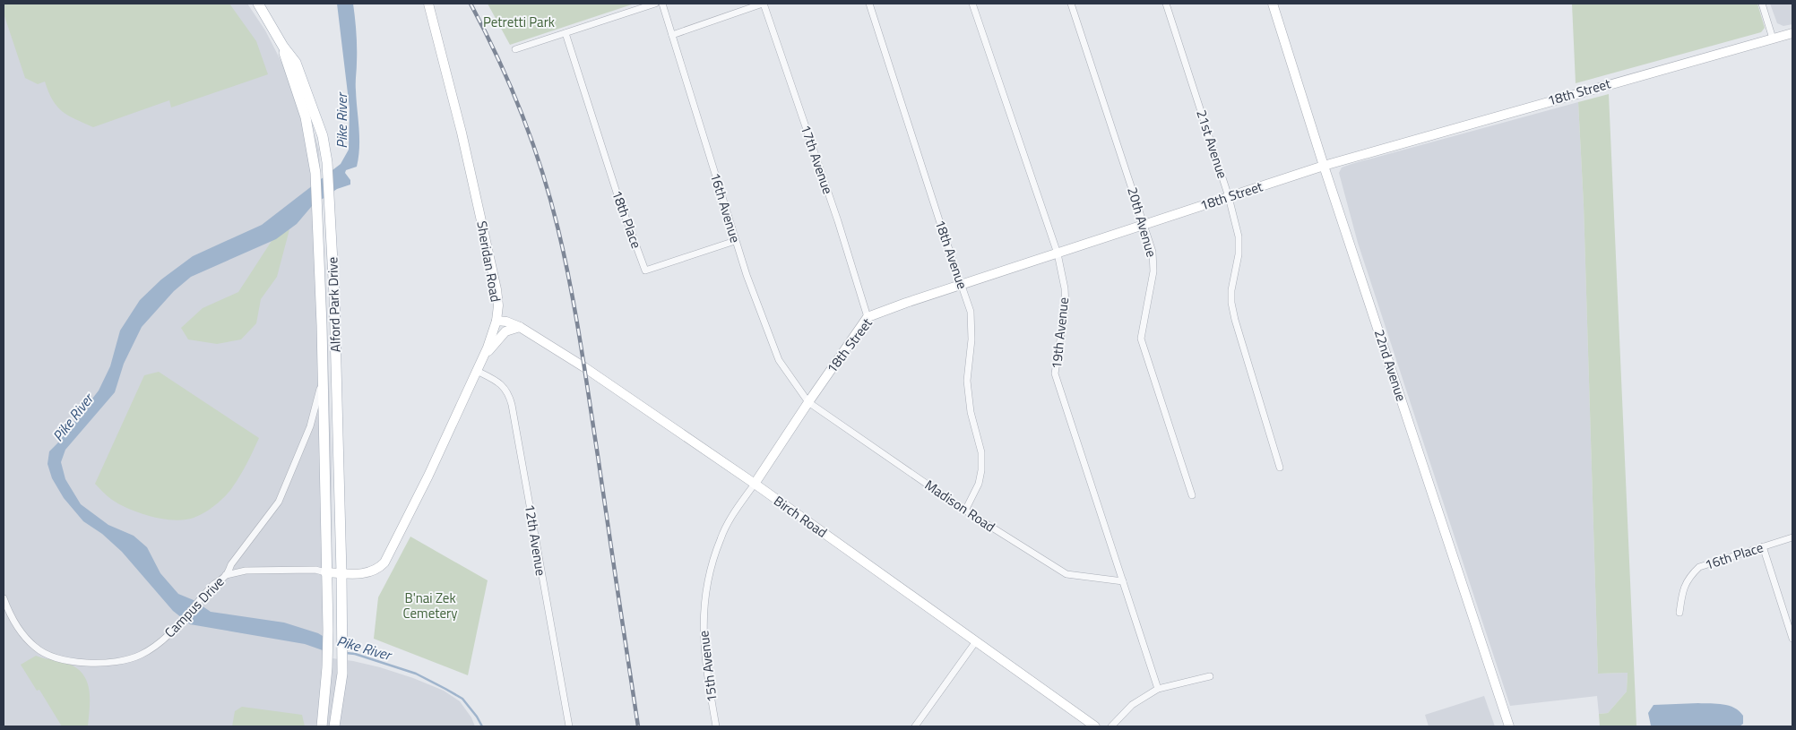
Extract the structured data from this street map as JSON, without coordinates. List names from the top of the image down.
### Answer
{
  "streets": {
    "main road": ["Alford Park Drive"],
    "street": [
      "18th Street",
      "21st Avenue",
      "17th Avenue",
      "16th Avenue",
      "18th Place",
      "20th Avenue",
      "18th Avenue",
      "Sheridan Road",
      "19th Avenue",
      "22nd Avenue",
      "Madison Road",
      "Birch Road",
      "12th Avenue",
      "16th Place",
      "Campus Drive",
      "15th Avenue"
    ]
  },
  "crossings": [
    ["18th Street", "21st Avenue"],
    ["18th Street", "17th Avenue"],
    ["18th Street", "16th Avenue"],
    ["18th Street", "20th Avenue"],
    ["18th Street", "18th Avenue"],
    ["18th Street", "19th Avenue"],
    ["18th Street", "22nd Avenue"],
    ["18th Street", "Madison Road"],
    ["18th Street", "Birch Road"],
    ["18th Street", "15th Avenue"],
    ["16th Avenue", "18th Place"],
    ["16th Avenue", "Madison Road"],
    ["18th Avenue", "Madison Road"],
    ["Sheridan Road", "Alford Park Drive"],
    ["Sheridan Road", "Birch Road"],
    ["Sheridan Road", "12th Avenue"],
    ["Alford Park Drive", "Campus Drive"],
    ["19th Avenue", "Madison Road"],
    ["Birch Road", "15th Avenue"]
  ],
  "water": ["Pike River"],
  "parks": ["Petretti Park", "B'nai Zek Cemetery"]
}
